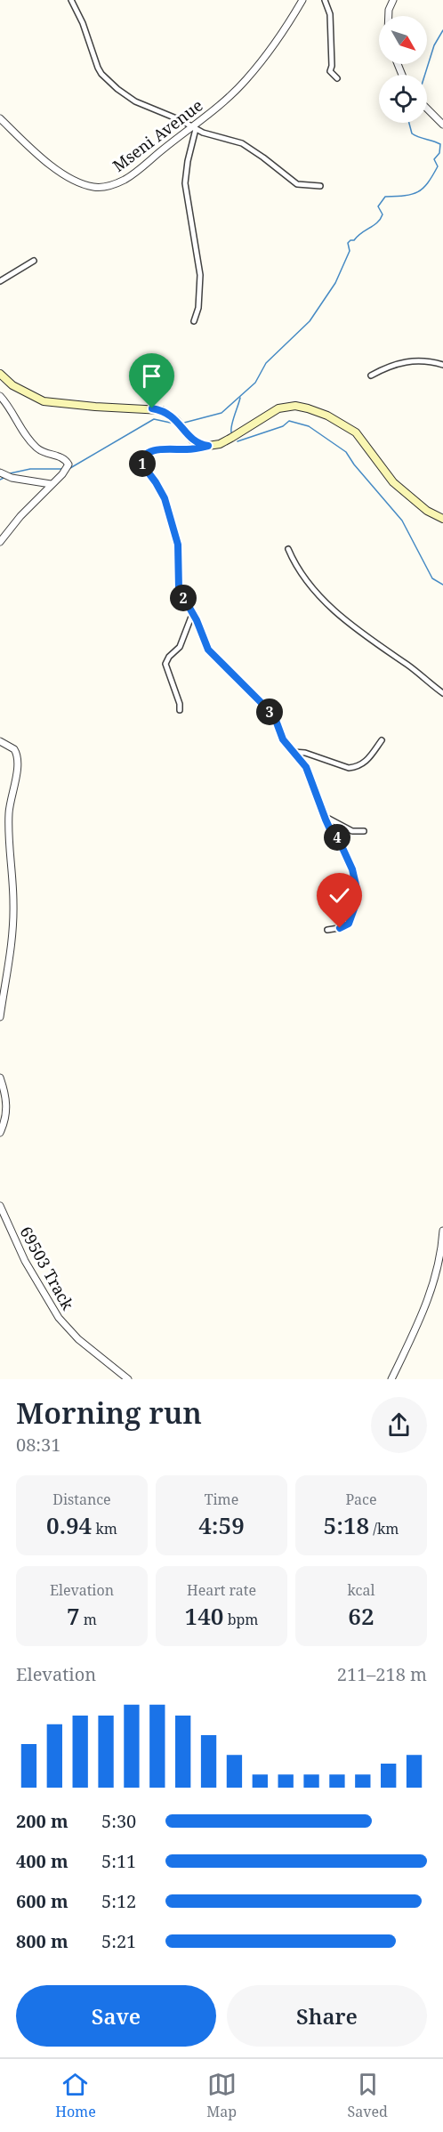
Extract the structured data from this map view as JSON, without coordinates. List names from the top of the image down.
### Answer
{
  "streets": {
    "street": ["Mseni Avenue", "69503 Track"]
  },
  "north": "bottom right",
  "page": {
    "pins": [
      "1",
      "2",
      "3",
      "4"
    ],
    "heading": ["Morning run", "08:31"],
    "stats": [
      ["Distance", "0.94 km"],
      ["Time", "4:59"],
      ["Pace", "5:18 /km"],
      ["Elevation", "7 m"],
      ["Heart rate", "140 bpm"],
      ["kcal", "62"]
    ],
    "chart": ["Elevation", "211–218 m"],
    "list": [
      {
        "name": "200 m",
        "note": "5:30"
      },
      {
        "name": "400 m",
        "note": "5:11"
      },
      {
        "name": "600 m",
        "note": "5:12"
      },
      {
        "name": "800 m",
        "note": "5:21"
      }
    ],
    "buttons": ["Save", "Share"],
    "tabs": ["Home", "Map", "Saved"]
  }
}
